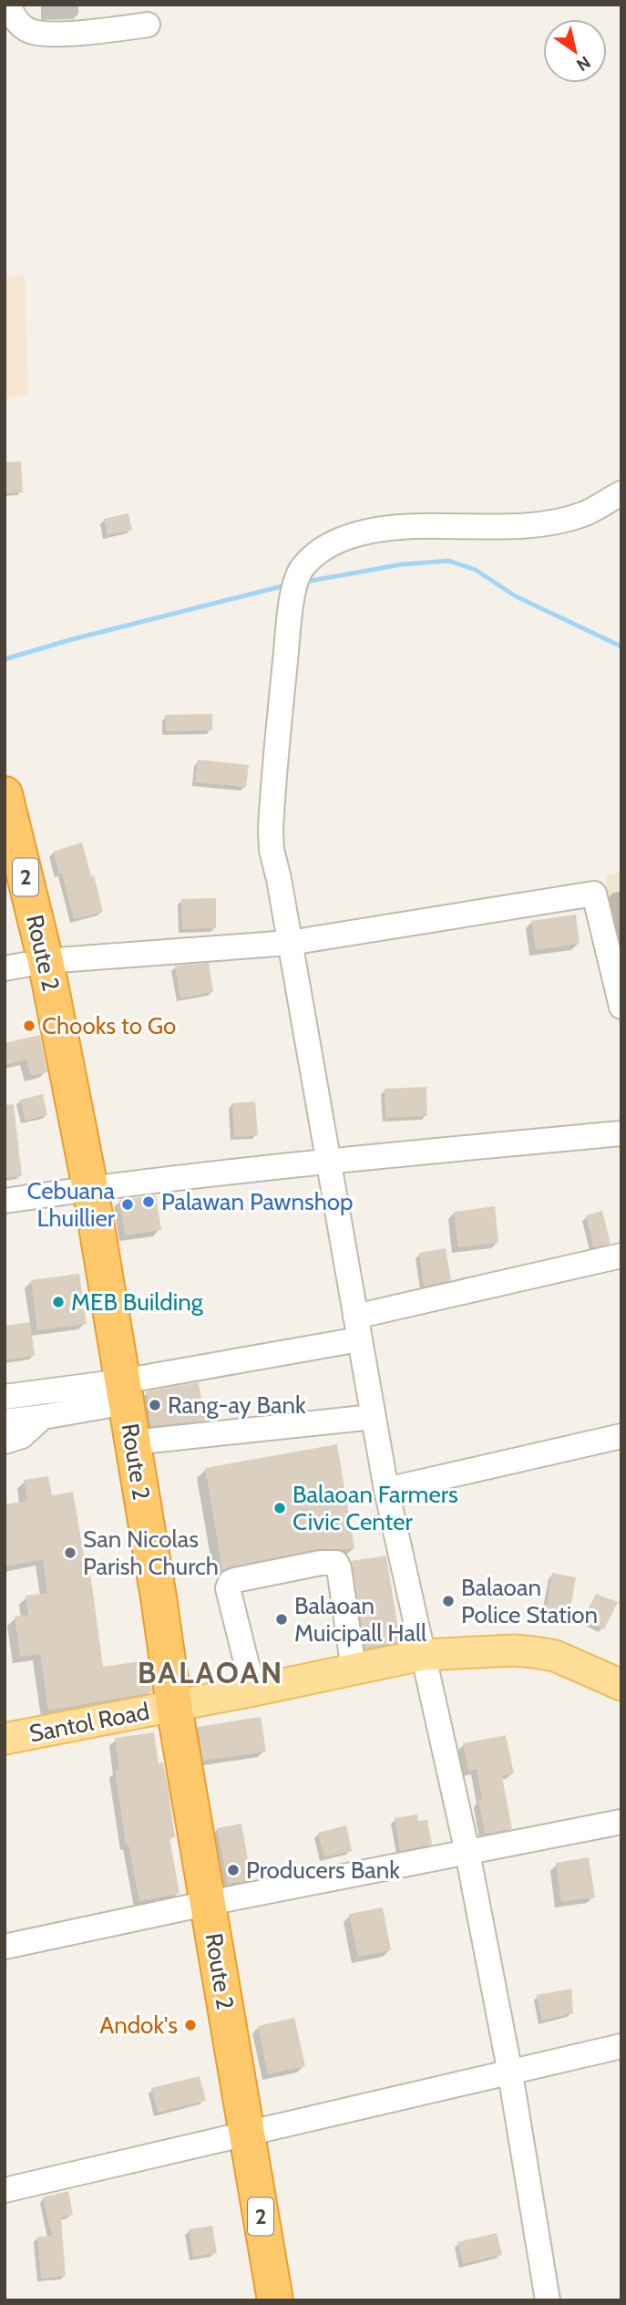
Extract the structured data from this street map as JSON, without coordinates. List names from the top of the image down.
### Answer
{
  "streets": {
    "highway": ["2", "Route 2"],
    "main road": ["Santol Road"]
  },
  "crossings": [
    ["2", "Route 2"],
    ["Route 2", "Santol Road"]
  ],
  "districts": ["BALAOAN"],
  "places": [
    "Chooks to Go",
    "Palawan Pawnshop",
    "Cebuana Lhuillier",
    "MEB Building",
    "Rang-ay Bank",
    "Balaoan Farmers Civic Center",
    "San Nicolas Parish Church",
    "Balaoan Police Station",
    "Balaoan Muicipall Hall",
    "Producers Bank",
    "Andok's"
  ],
  "north": "bottom right"
}
